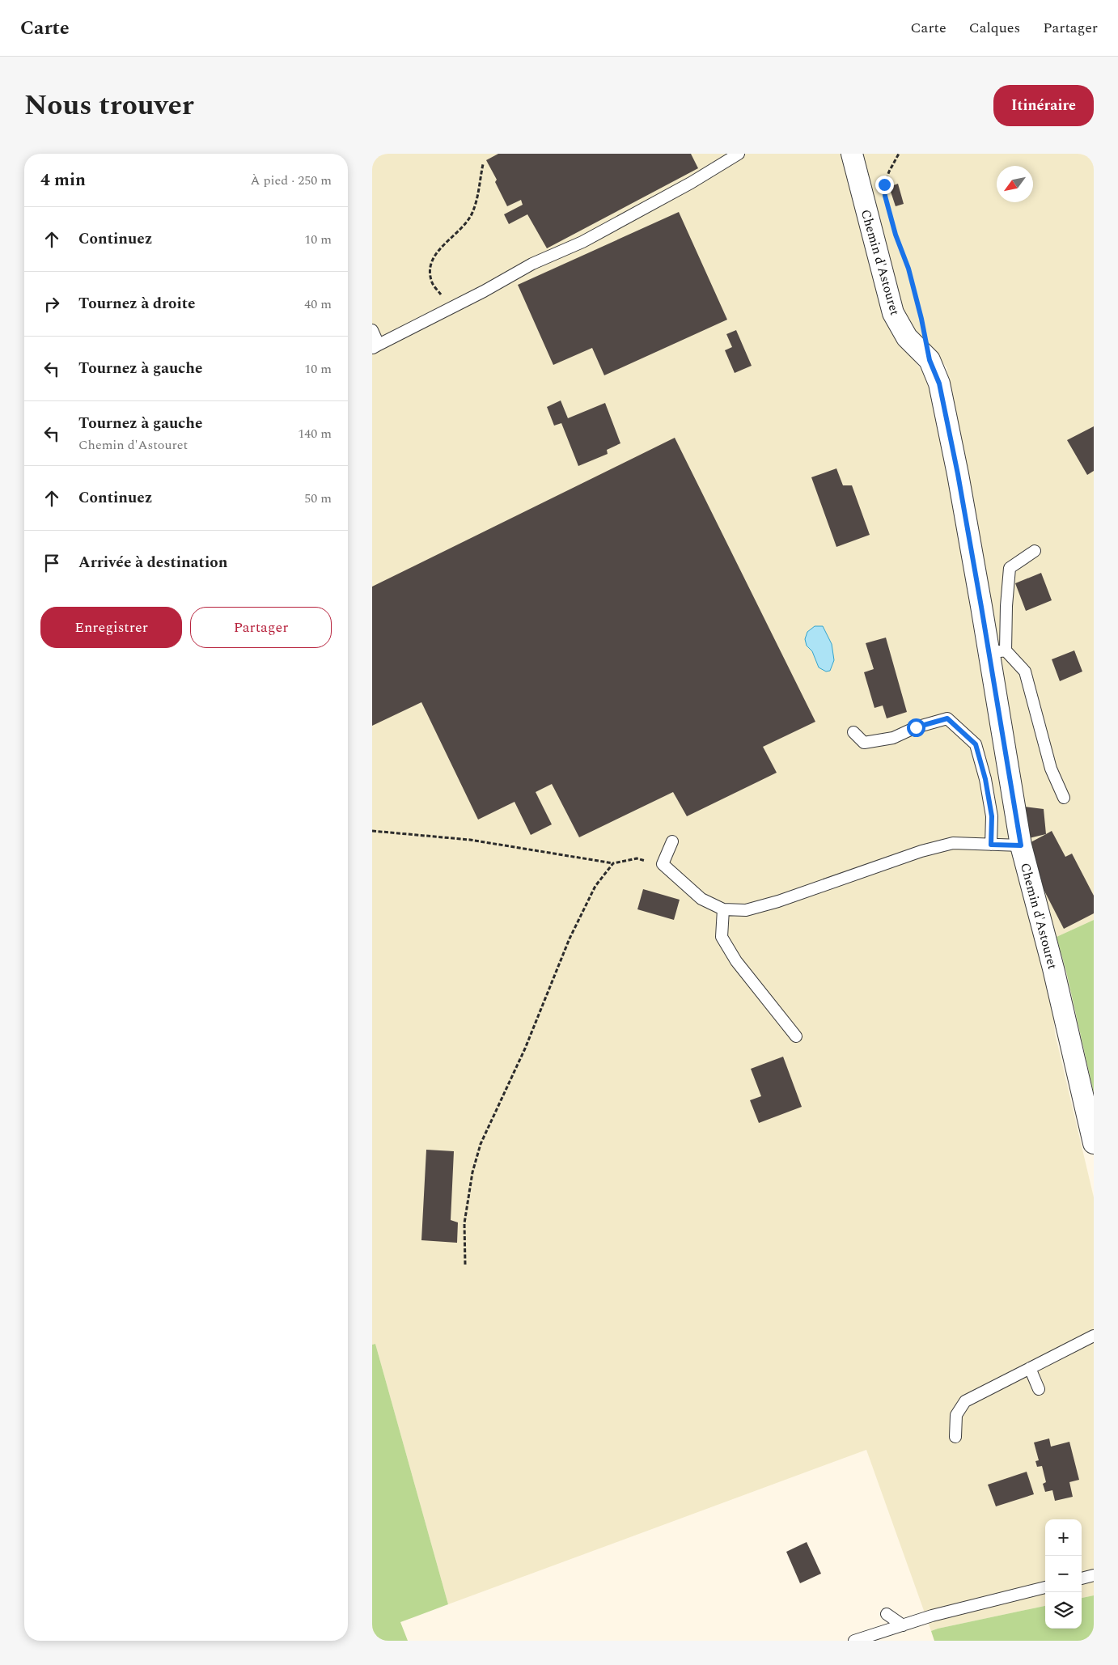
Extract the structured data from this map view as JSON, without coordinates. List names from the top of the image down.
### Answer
{
  "streets": {
    "street": ["Chemin d'Astouret"]
  },
  "north": "bottom left",
  "page": {
    "header": "Carte",
    "nav": ["Carte", "Calques", "Partager"],
    "title": "Nous trouver",
    "buttons": [
      "Itinéraire",
      ["Enregistrer", "Partager"]
    ],
    "heading": ["4 min", "À pied · 250 m"],
    "list": [
      ["Continuez", "10 m"],
      ["Tournez à droite", "40 m"],
      ["Tournez à gauche", "10 m"],
      ["Tournez à gauche", "Chemin d'Astouret", "140 m"],
      ["Continuez", "50 m"],
      "Arrivée à destination"
    ],
    "map_buttons": ["+", "−"]
  }
}
